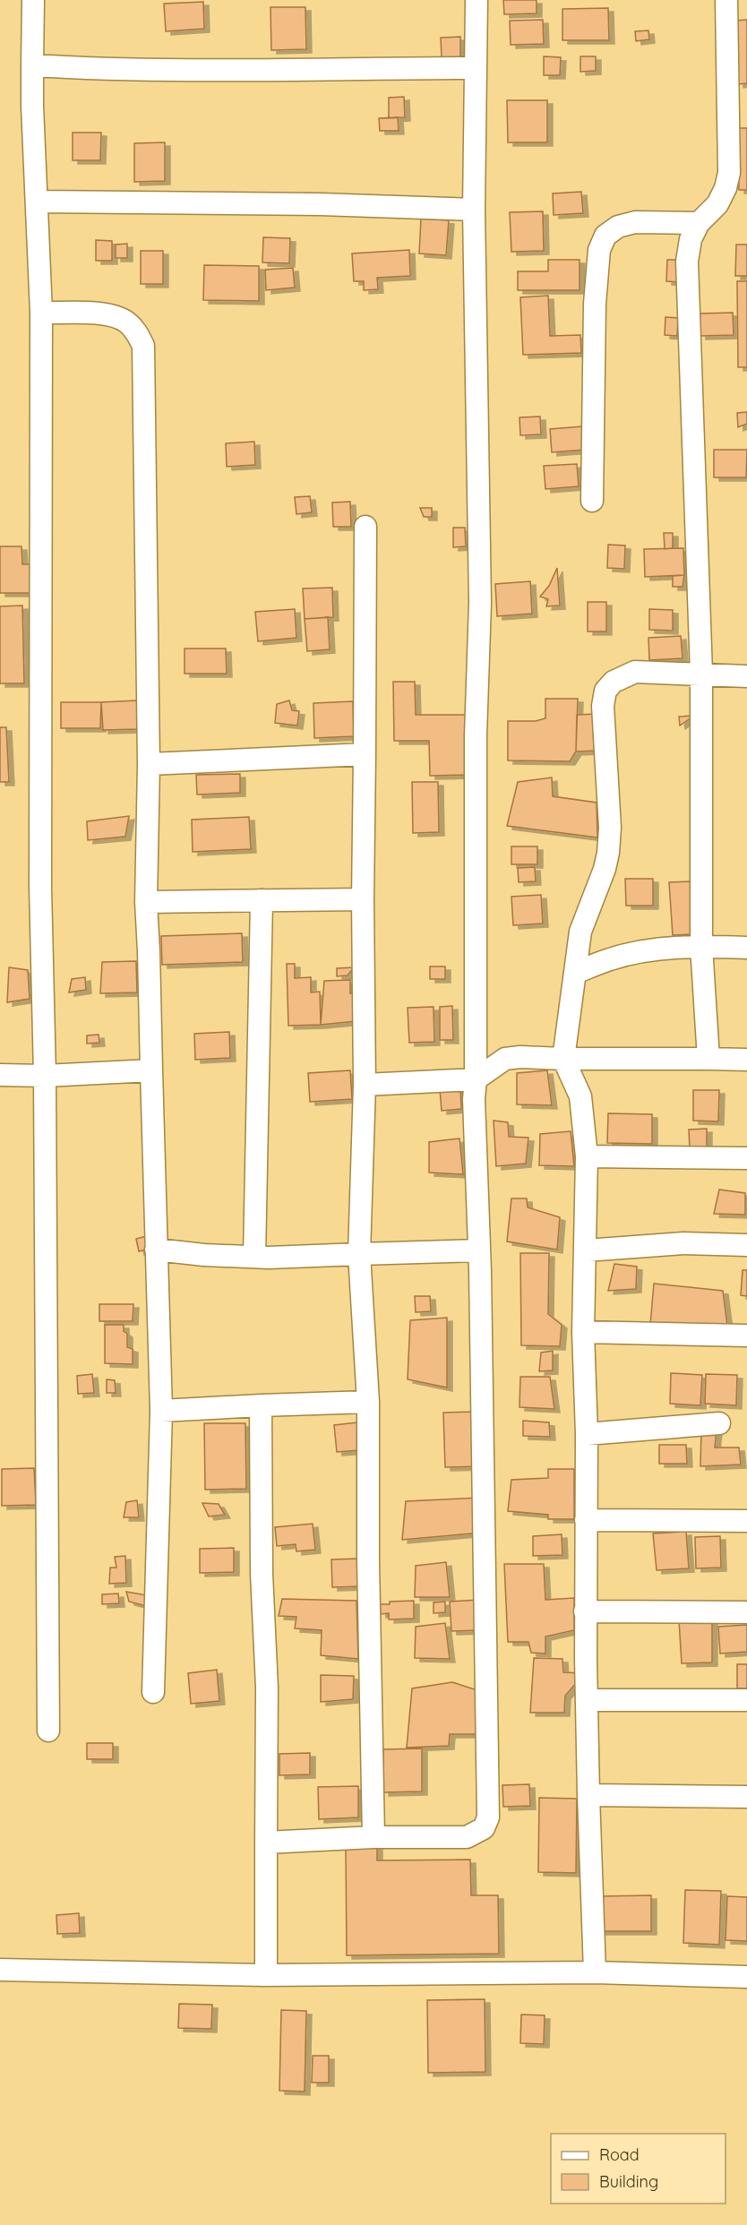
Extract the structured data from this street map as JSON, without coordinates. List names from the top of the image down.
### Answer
{
  "legend": ["Road", "Building"]
}
